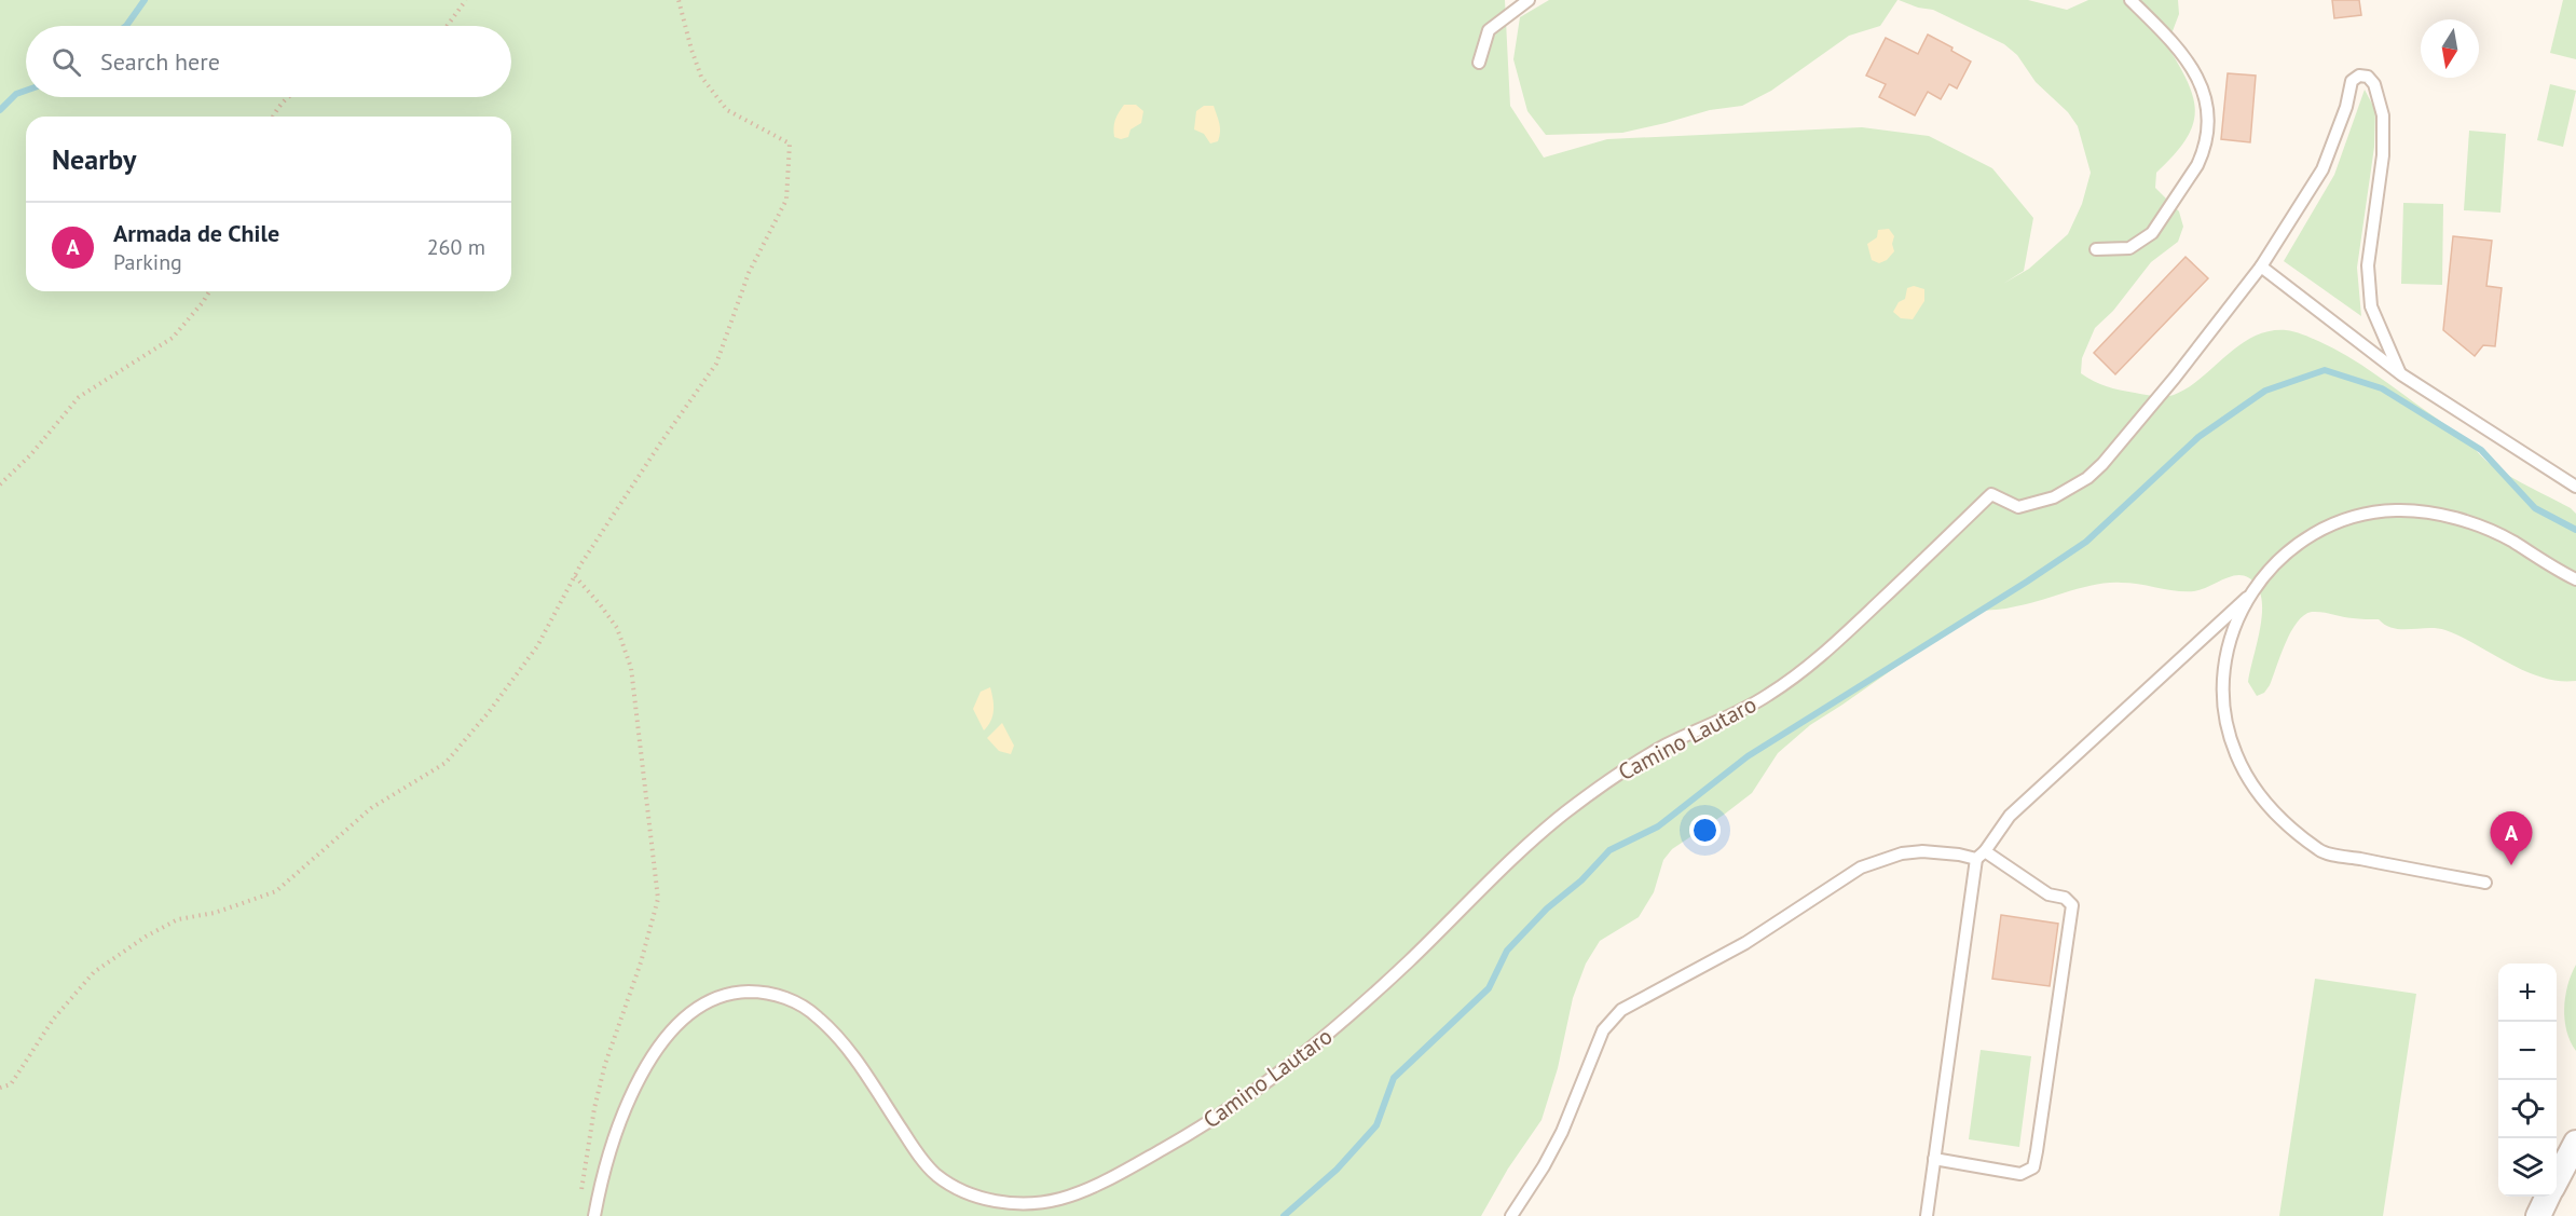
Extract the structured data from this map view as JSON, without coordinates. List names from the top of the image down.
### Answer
{
  "streets": {
    "lane": ["Camino Lautaro"]
  },
  "north": "bottom",
  "page": {
    "search": "Search here",
    "heading": "Nearby",
    "list": [
      {
        "mark": "A",
        "name": "Armada de Chile",
        "note": "Parking",
        "value": "260 m"
      }
    ],
    "pins": "A",
    "map_buttons": ["+", "−"]
  }
}
